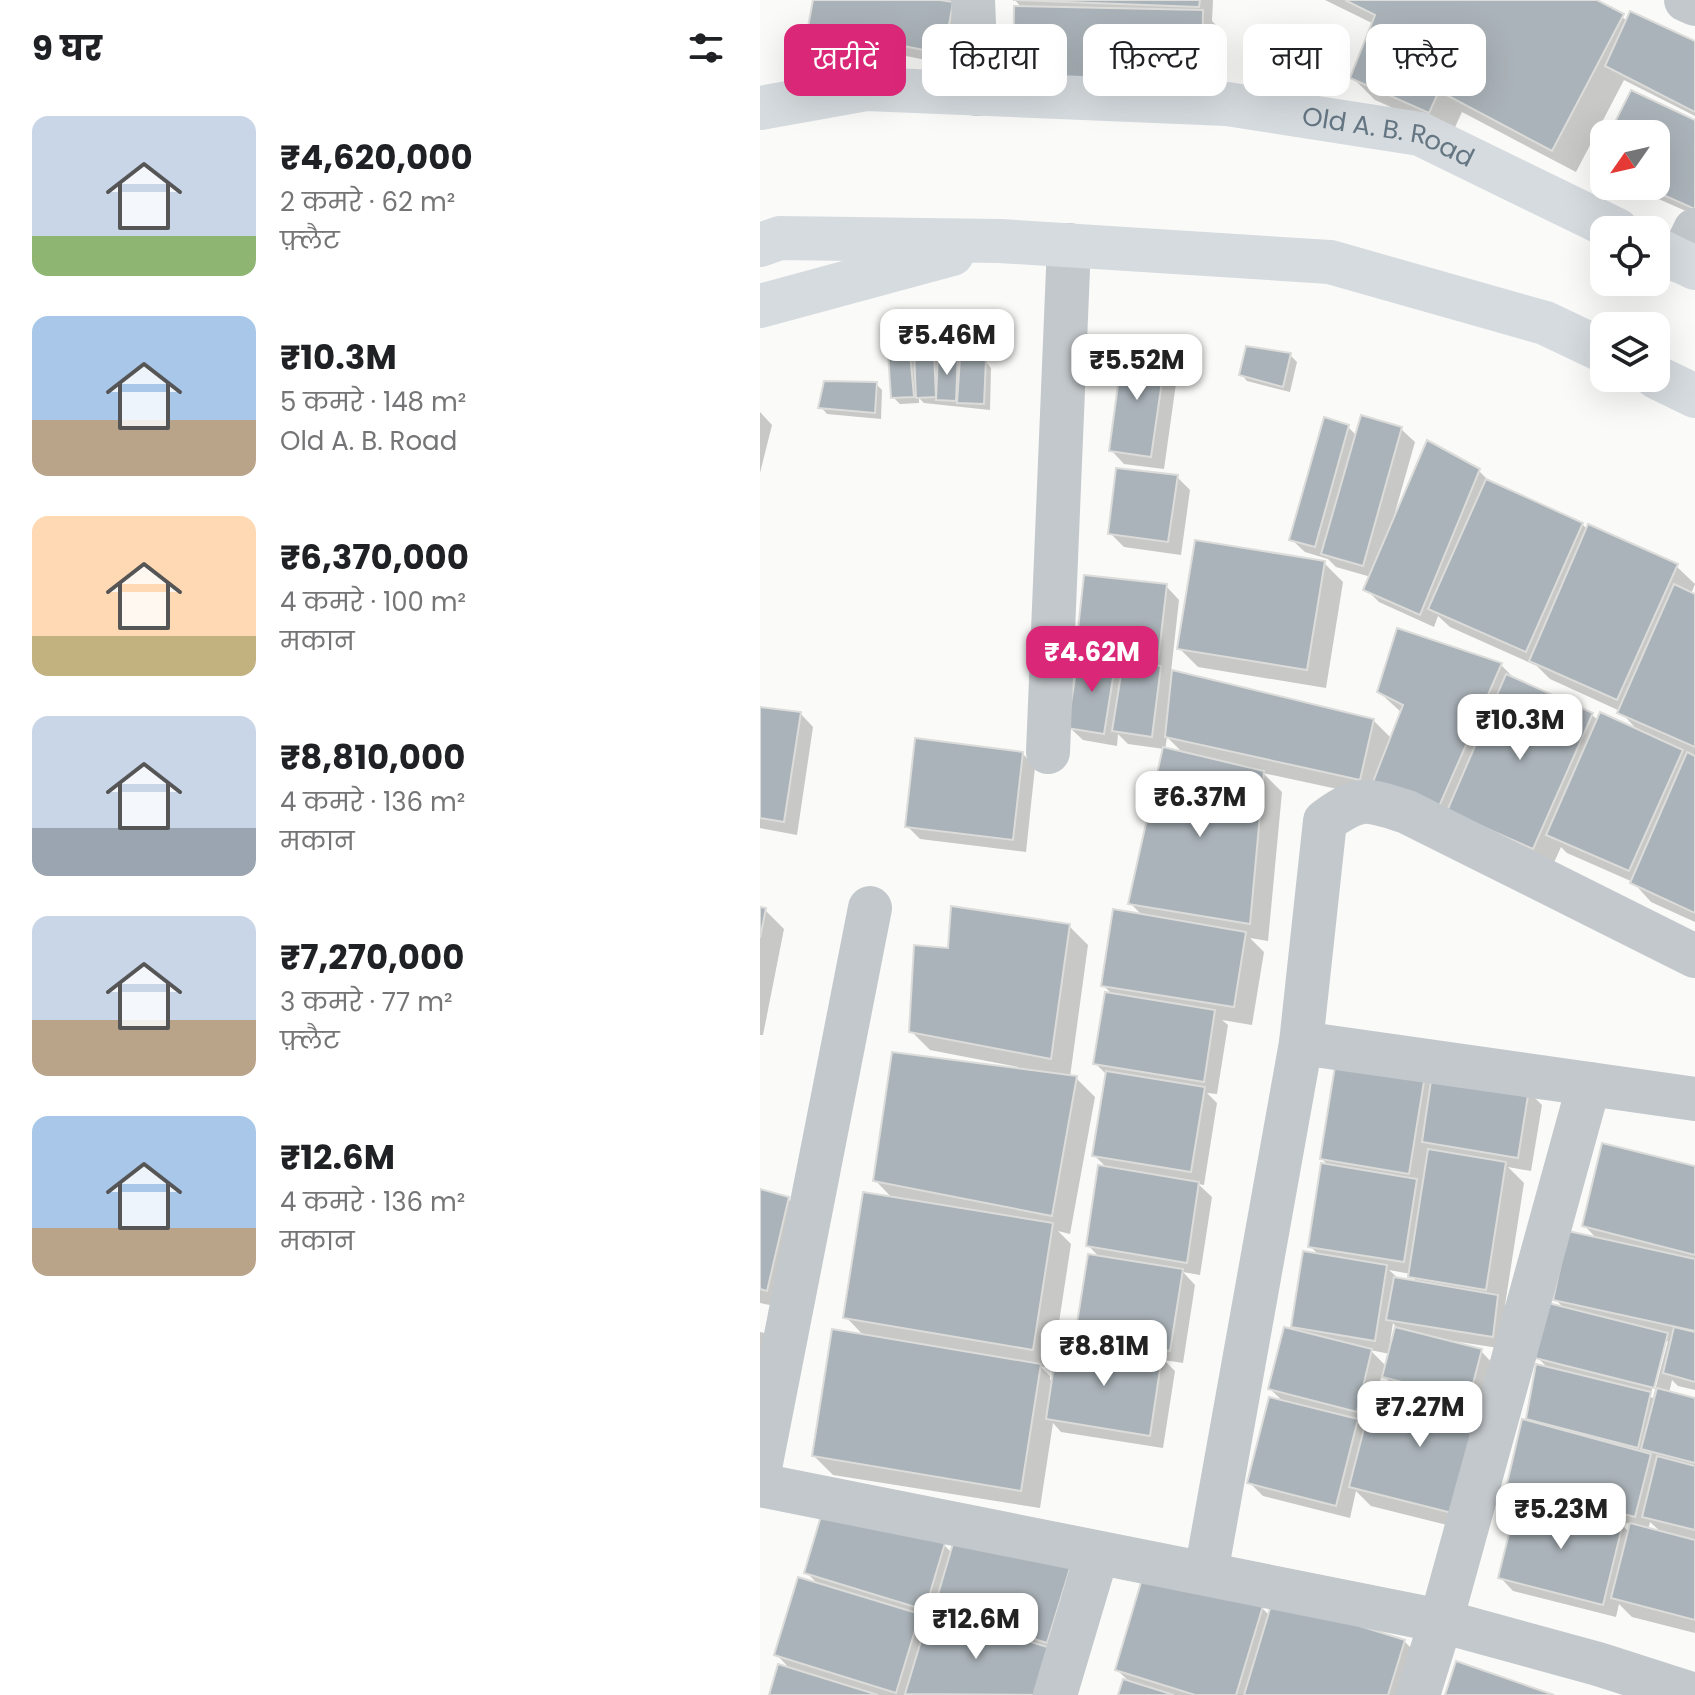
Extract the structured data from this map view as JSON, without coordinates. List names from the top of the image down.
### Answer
{
  "streets": {
    "main road": ["Old A. B. Road"]
  },
  "north": "bottom left",
  "page": {
    "heading": "9 घर",
    "chip": [
      "खरीदें",
      "किराया",
      "फ़िल्टर",
      "नया",
      "फ़्लैट"
    ],
    "list": [
      {
        "name": "₹4,620,000",
        "note": "2 कमरे · 62 m² · फ़्लैट"
      },
      {
        "name": "₹10.3M",
        "note": "5 कमरे · 148 m² · Old A. B. Road"
      },
      {
        "name": "₹6,370,000",
        "note": "4 कमरे · 100 m² · मकान"
      },
      {
        "name": "₹8,810,000",
        "note": "4 कमरे · 136 m² · मकान"
      },
      {
        "name": "₹7,270,000",
        "note": "3 कमरे · 77 m² · फ़्लैट"
      },
      {
        "name": "₹12.6M",
        "note": "4 कमरे · 136 m² · मकान"
      }
    ],
    "price": [
      "₹5.46M",
      "₹5.52M",
      "₹4.62M",
      "₹10.3M",
      "₹6.37M",
      "₹8.81M",
      "₹7.27M",
      "₹5.23M",
      "₹12.6M"
    ]
  }
}
